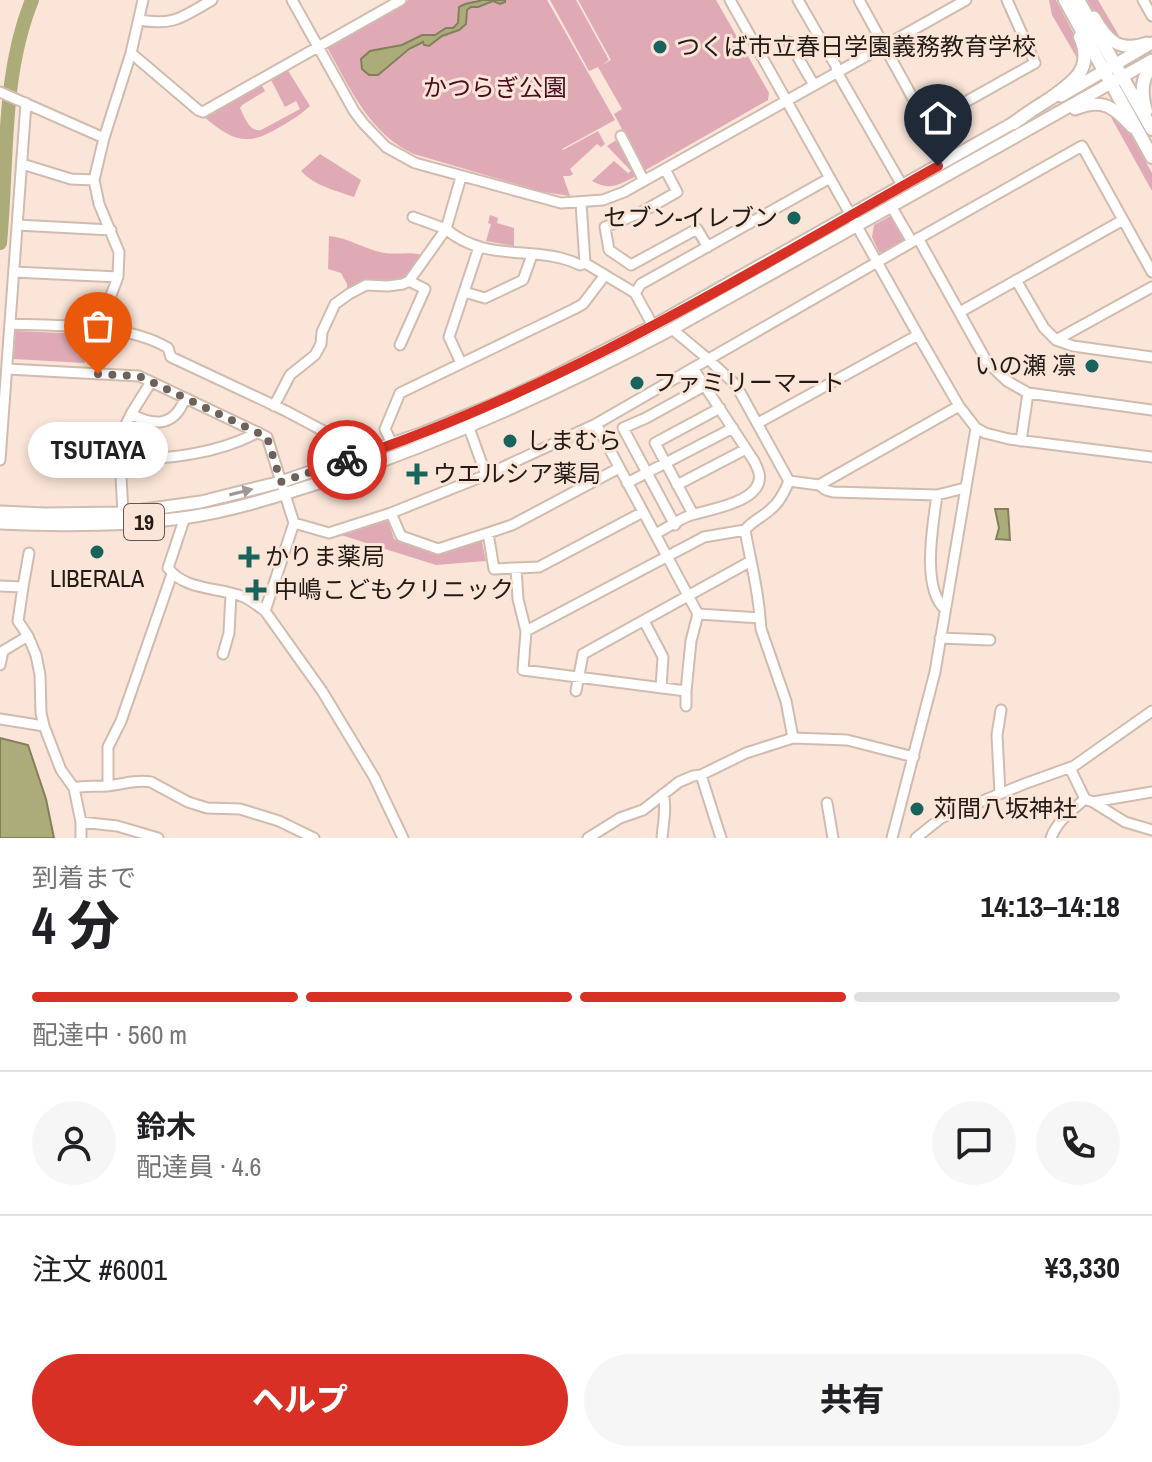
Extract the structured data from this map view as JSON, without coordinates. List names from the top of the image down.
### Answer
{
  "streets": {
    "main road": ["19"]
  },
  "parks": ["かつらぎ公園"],
  "places": {
    "other": [
      "つくば市立春日学園義務教育学校",
      "セブン-イレブン",
      "いの瀬 凛",
      "TSUTAYA",
      "ファミリーマート",
      "しまむら",
      "LIBERALA",
      "苅間八坂神社"
    ],
    "health": ["ウエルシア薬局", "かりま薬局", "中嶋こどもクリニック"]
  },
  "page": {
    "bubble": "TSUTAYA",
    "heading": ["4 分", "到着まで", "14:13–14:18"],
    "panel": [
      "鈴木",
      "配達員 · 4.6",
      "注文 #6001",
      "¥3,330"
    ],
    "bar": "配達中 · 560 m",
    "buttons": ["ヘルプ", "共有"]
  }
}
